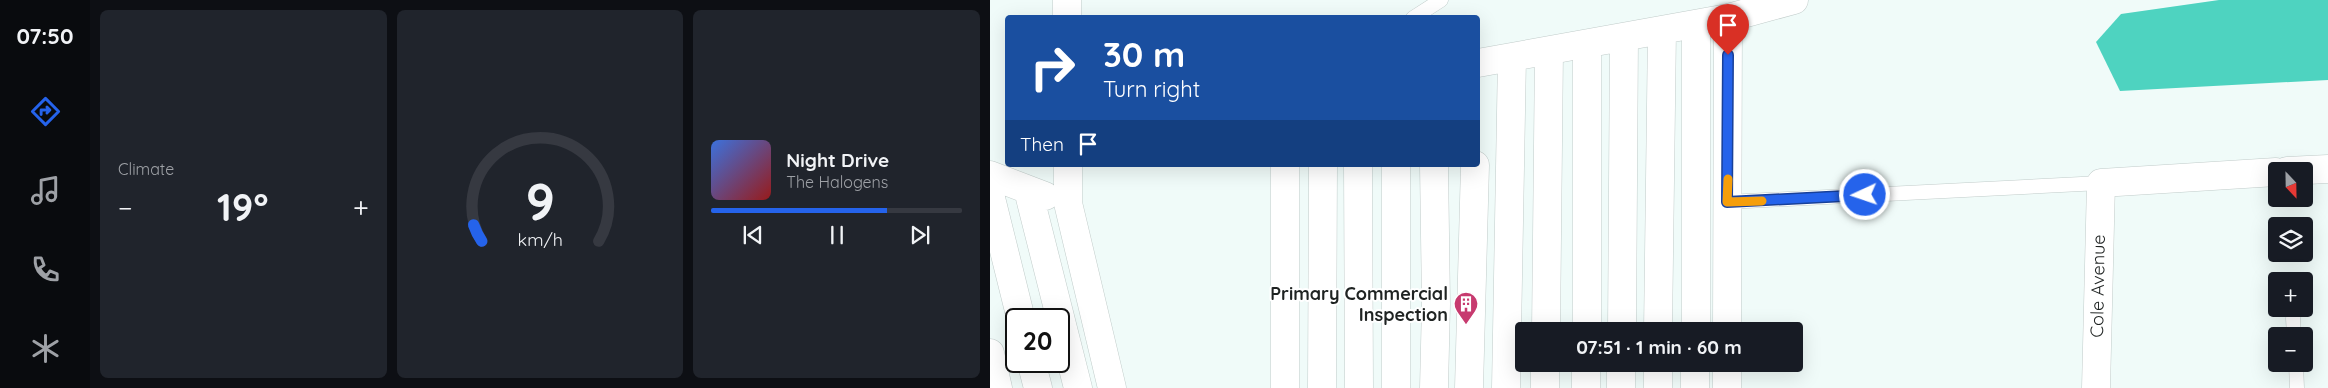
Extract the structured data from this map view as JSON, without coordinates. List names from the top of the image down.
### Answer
{
  "streets": {
    "main road": ["Cole Avenue"]
  },
  "places": {
    "building": ["Primary Commercial Inspection"]
  },
  "north": "bottom",
  "page": {
    "tabs": "07:50",
    "tile": "Climate",
    "turn": ["30 m", "Turn right"],
    "then": "Then",
    "song": ["Night Drive", "The Halogens"],
    "map_buttons": ["+", "−"],
    "heat": ["−", "19°", "+"],
    "limit": "20",
    "trip": "07:51 · 1 min · 60 m",
    "gauge": ["9", "km/h"]
  }
}
